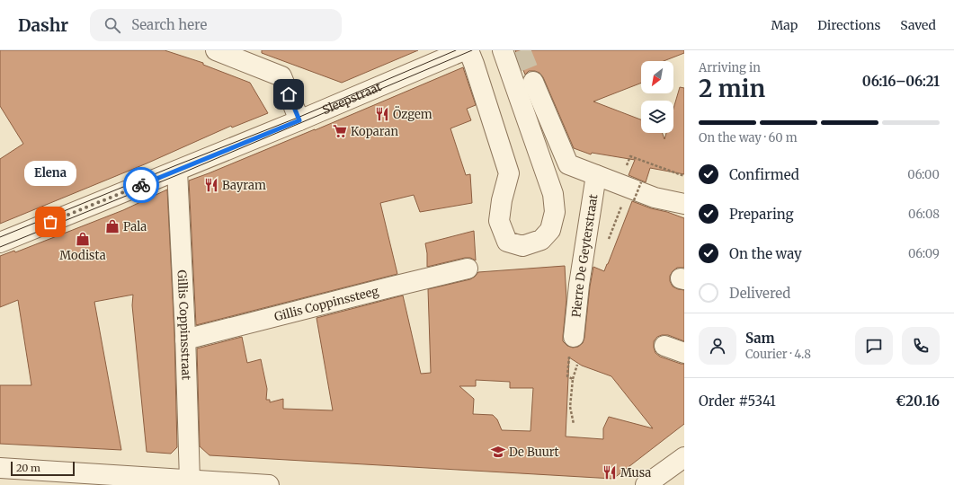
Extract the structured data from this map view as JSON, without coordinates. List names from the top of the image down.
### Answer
{
  "streets": {
    "street": [
      "Sleepstraat",
      "Pierre De Geyterstraat",
      "Gillis Coppinssteeg",
      "Gillis Coppinsstraat"
    ]
  },
  "crossings": [
    ["Sleepstraat", "Gillis Coppinsstraat"],
    ["Gillis Coppinssteeg", "Gillis Coppinsstraat"]
  ],
  "places": {
    "restaurant": ["Özgem", "Bayram", "Musa"],
    "supermarket": ["Koparan"],
    "other": ["Elena"],
    "shop": ["Pala", "Modista"],
    "school or university": ["De Buurt"]
  },
  "scale_bar": "20 m",
  "north": "bottom left",
  "page": {
    "header": "Dashr",
    "search": "Search here",
    "nav": ["Map", "Directions", "Saved"],
    "heading": ["2 min", "Arriving in", "06:16–06:21"],
    "panel": [
      "Sam",
      "Courier · 4.8",
      "Order #5341",
      "€20.16"
    ],
    "bar": "On the way · 60 m",
    "list": [
      ["Confirmed", "06:00"],
      ["Preparing", "06:08"],
      ["On the way", "06:09"],
      "Delivered"
    ],
    "bubble": "Elena",
    "scale": "20 m"
  }
}
